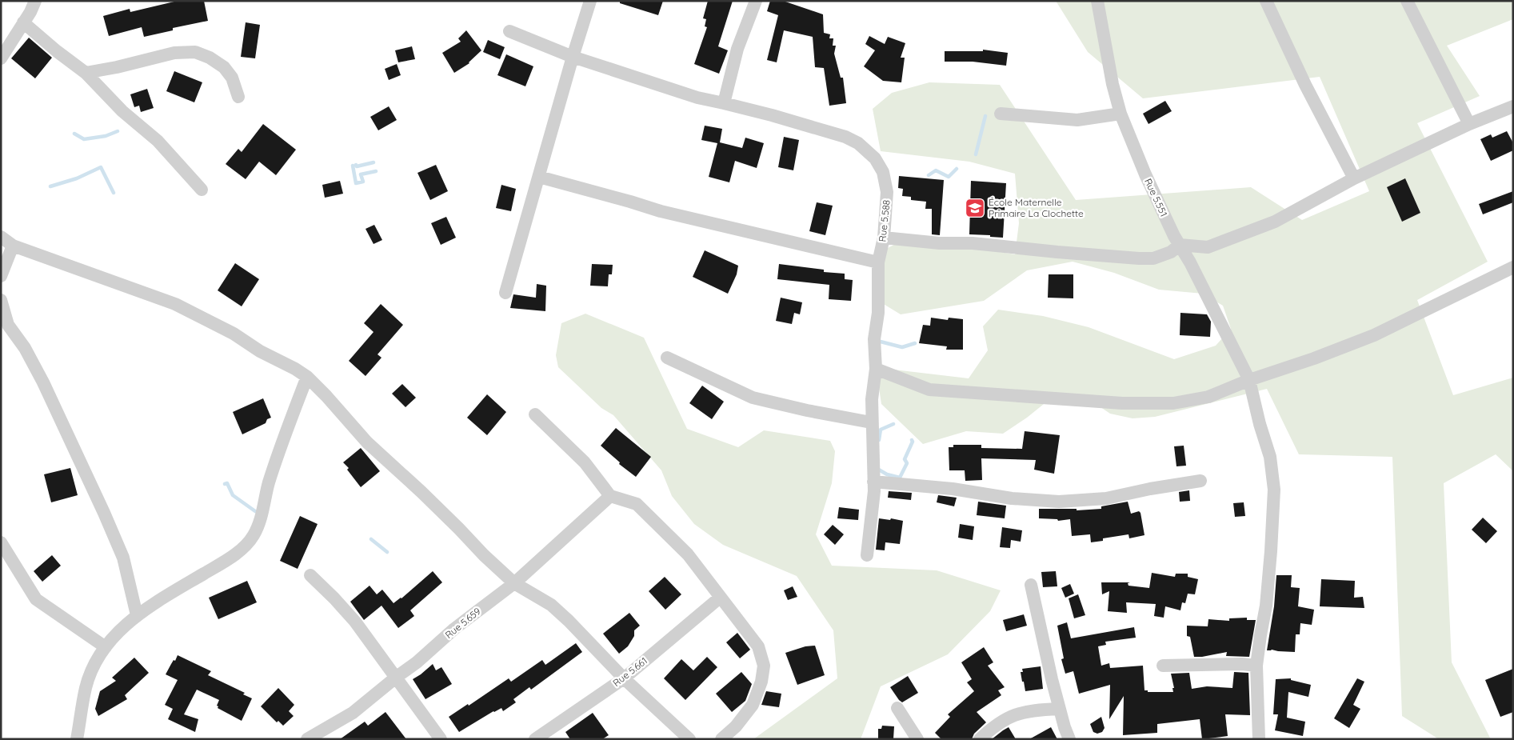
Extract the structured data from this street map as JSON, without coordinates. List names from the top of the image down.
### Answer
{
  "streets": {
    "street": [
      "Rue 5.551",
      "Rue 5.588",
      "Rue 5.659",
      "Rue 5.661"
    ]
  },
  "places": {
    "school or university": ["École Maternelle Primaire La Clochette"]
  }
}
